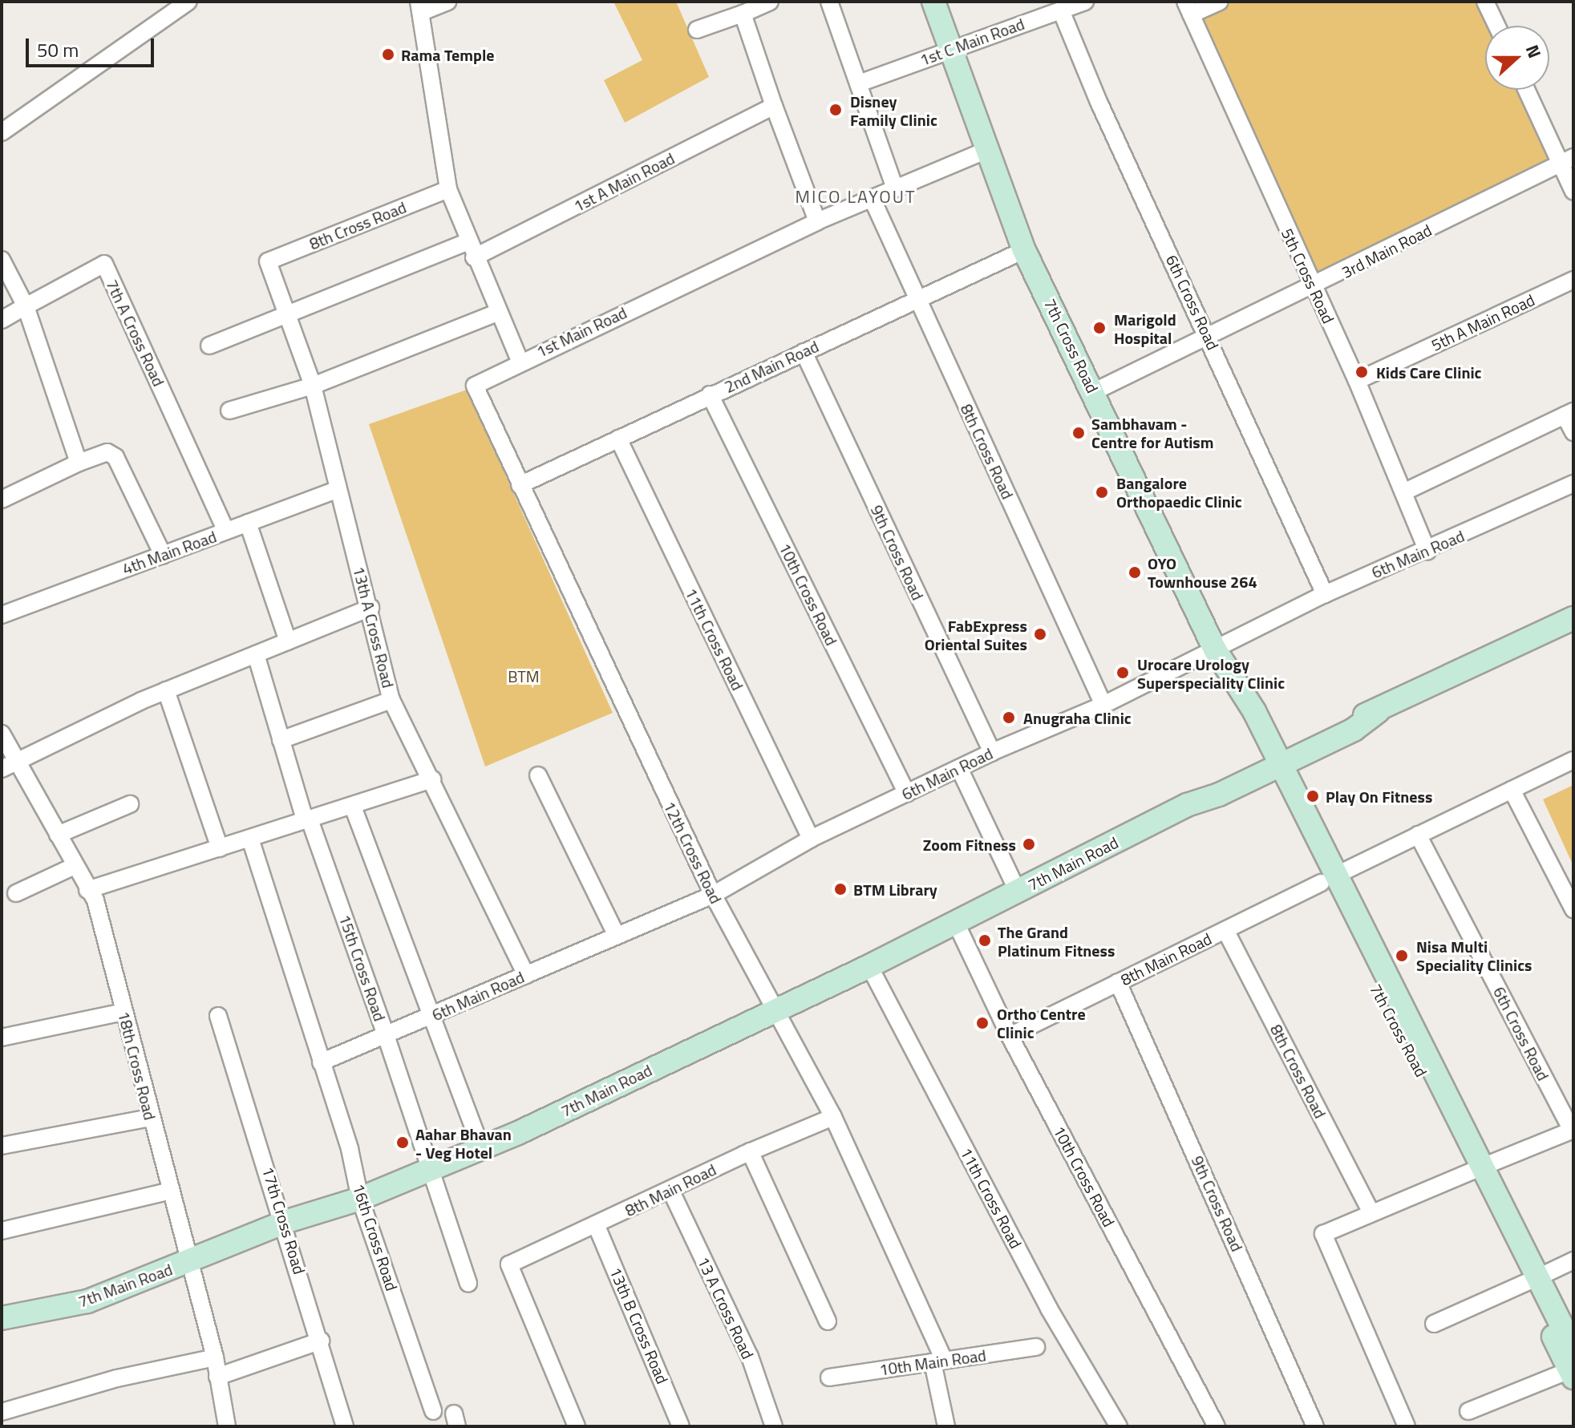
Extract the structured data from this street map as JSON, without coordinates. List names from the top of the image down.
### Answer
{
  "streets": {
    "street": [
      "1st C Main Road",
      "1st A Main Road",
      "8th Cross Road",
      "3rd Main Road",
      "5th Cross Road",
      "6th Cross Road",
      "5th A Main Road",
      "1st Main Road",
      "7th A Cross Road",
      "7th Cross Road",
      "2nd Main Road",
      "4th Main Road",
      "9th Cross Road",
      "6th Main Road",
      "10th Cross Road",
      "13th A Cross Road",
      "11th Cross Road",
      "12th Cross Road",
      "7th Main Road",
      "8th Main Road",
      "15th Cross Road",
      "18th Cross Road",
      "17th Cross Road",
      "16th Cross Road",
      "13 A Cross Road",
      "13th B Cross Road",
      "10th Main Road"
    ]
  },
  "crossings": [
    ["1st C Main Road", "6th Cross Road"],
    ["1st C Main Road", "7th Cross Road"],
    ["1st A Main Road", "1st Main Road"],
    ["1st A Main Road", "13th A Cross Road"],
    ["8th Cross Road", "1st Main Road"],
    ["8th Cross Road", "2nd Main Road"],
    ["8th Cross Road", "6th Main Road"],
    ["8th Cross Road", "13th A Cross Road"],
    ["8th Cross Road", "8th Main Road"],
    ["3rd Main Road", "5th Cross Road"],
    ["3rd Main Road", "6th Cross Road"],
    ["3rd Main Road", "7th Cross Road"],
    ["5th Cross Road", "5th A Main Road"],
    ["5th Cross Road", "6th Main Road"],
    ["6th Cross Road", "6th Main Road"],
    ["6th Cross Road", "8th Main Road"],
    ["1st Main Road", "7th Cross Road"],
    ["1st Main Road", "12th Cross Road"],
    ["7th A Cross Road", "4th Main Road"],
    ["7th Cross Road", "2nd Main Road"],
    ["7th Cross Road", "6th Main Road"],
    ["7th Cross Road", "7th Main Road"],
    ["7th Cross Road", "8th Main Road"],
    ["2nd Main Road", "9th Cross Road"],
    ["2nd Main Road", "10th Cross Road"],
    ["2nd Main Road", "11th Cross Road"],
    ["2nd Main Road", "12th Cross Road"],
    ["4th Main Road", "13th A Cross Road"],
    ["9th Cross Road", "6th Main Road"],
    ["9th Cross Road", "8th Main Road"],
    ["6th Main Road", "10th Cross Road"],
    ["6th Main Road", "13th A Cross Road"],
    ["6th Main Road", "11th Cross Road"],
    ["6th Main Road", "12th Cross Road"],
    ["6th Main Road", "15th Cross Road"],
    ["6th Main Road", "16th Cross Road"],
    ["10th Cross Road", "7th Main Road"],
    ["10th Cross Road", "8th Main Road"],
    ["11th Cross Road", "7th Main Road"],
    ["12th Cross Road", "7th Main Road"],
    ["12th Cross Road", "8th Main Road"],
    ["12th Cross Road", "10th Main Road"],
    ["7th Main Road", "15th Cross Road"],
    ["7th Main Road", "18th Cross Road"],
    ["7th Main Road", "17th Cross Road"],
    ["7th Main Road", "16th Cross Road"],
    ["8th Main Road", "13 A Cross Road"],
    ["8th Main Road", "13th B Cross Road"]
  ],
  "districts": ["MICO LAYOUT"],
  "parks": ["BTM"],
  "places": [
    "Rama Temple",
    "Disney Family Clinic",
    "Marigold Hospital",
    "Kids Care Clinic",
    "Sambhavam - Centre for Autism",
    "Bangalore Orthopaedic Clinic",
    "OYO Townhouse 264",
    "FabExpress Oriental Suites",
    "Urocare Urology Superspeciality Clinic",
    "Anugraha Clinic",
    "Play On Fitness",
    "Zoom Fitness",
    "BTM Library",
    "The Grand Platinum Fitness",
    "Nisa Multi Speciality Clinics",
    "Ortho Centre Clinic",
    "Aahar Bhavan - Veg Hotel"
  ],
  "scale_bar": "50 m",
  "north": "right"
}
